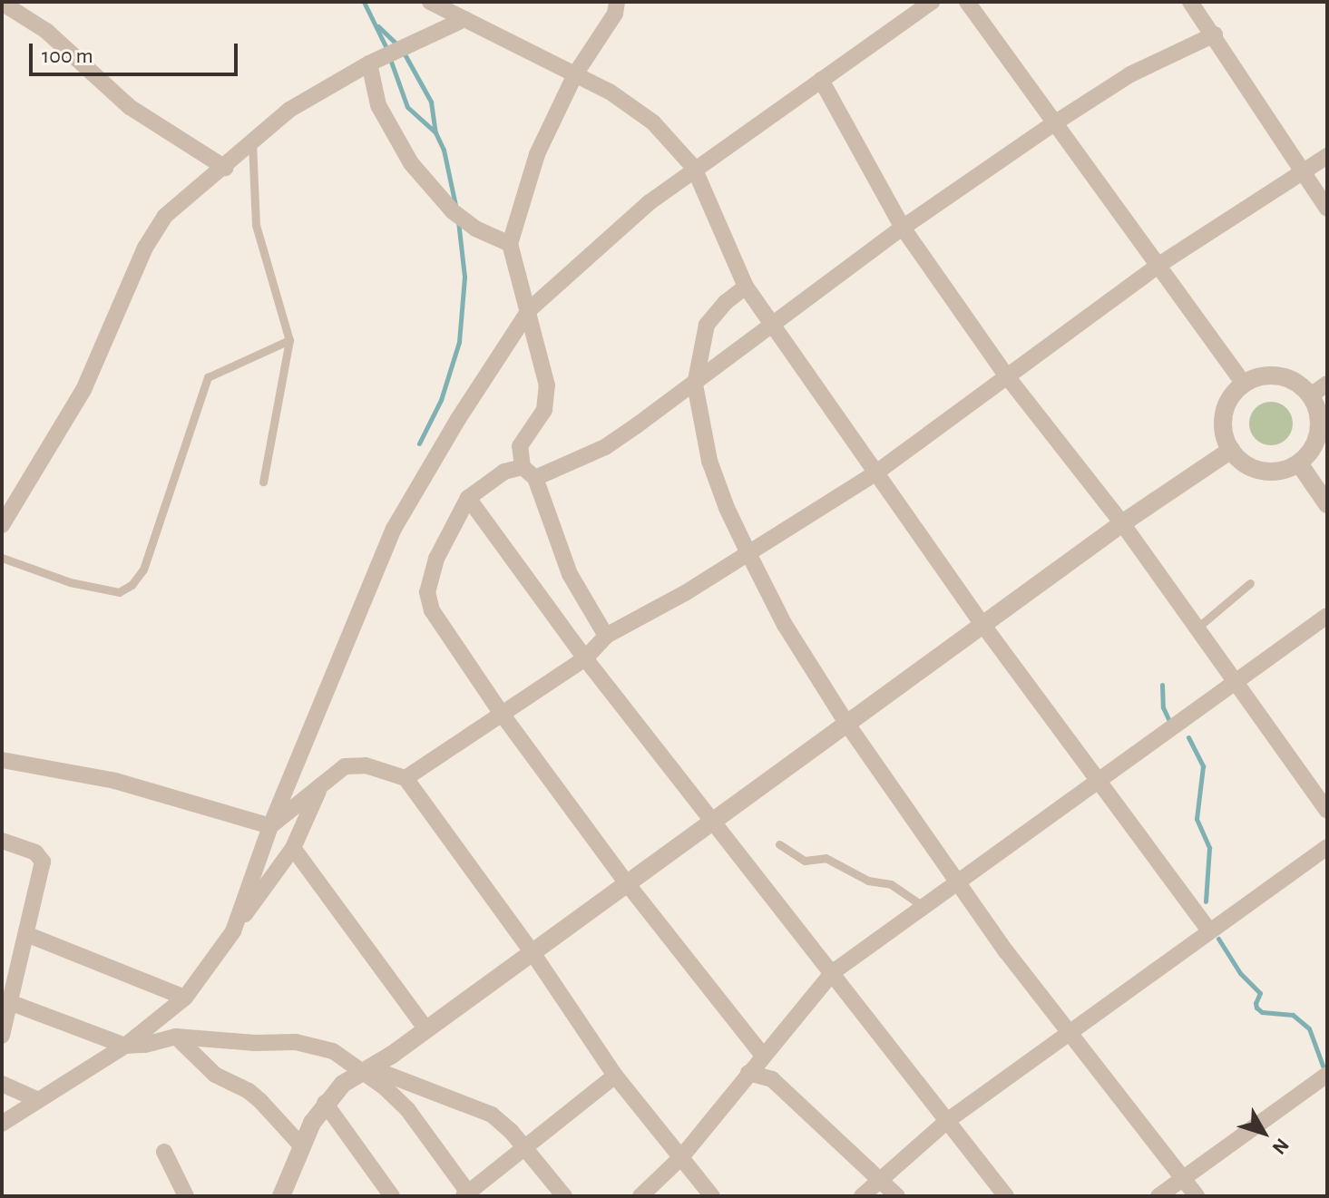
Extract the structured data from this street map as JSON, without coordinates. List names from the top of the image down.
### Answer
{
  "scale_bar": "100 m",
  "north": "bottom right"
}
